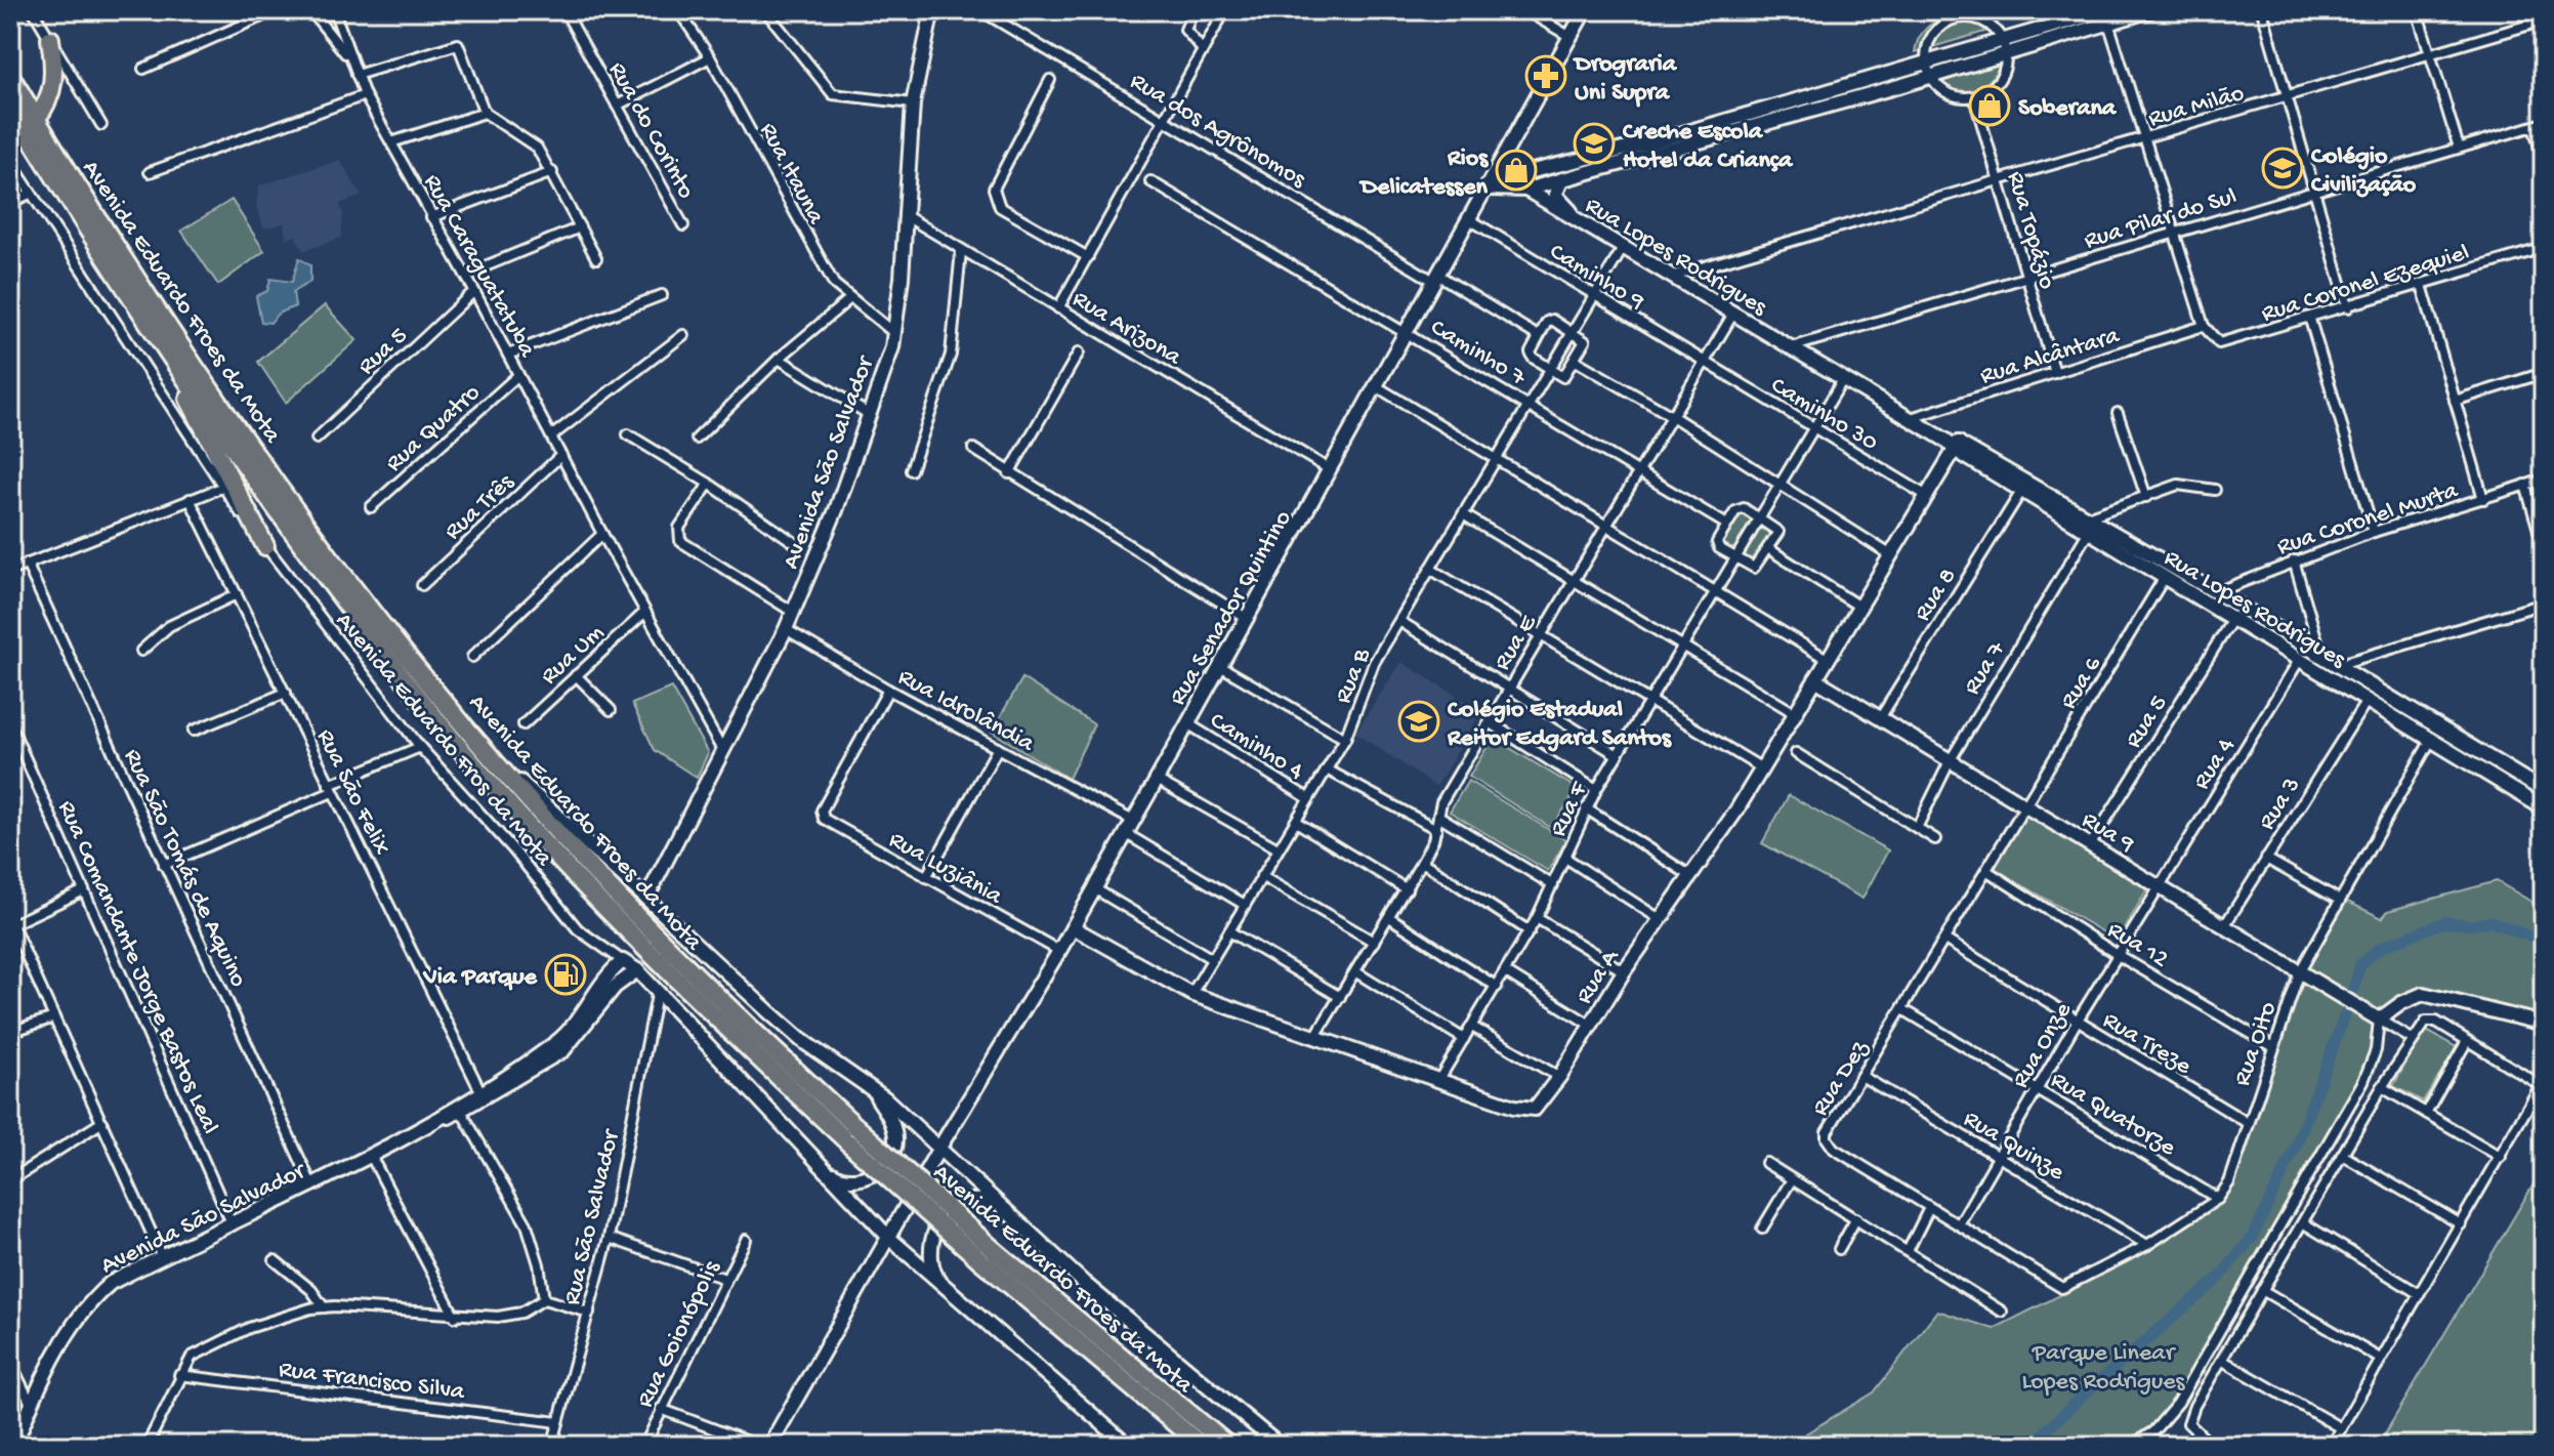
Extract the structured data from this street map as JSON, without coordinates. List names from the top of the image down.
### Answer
{
  "streets": {
    "highway": ["Avenida Eduardo Froes da Mota"],
    "street": [
      "Rua Milão",
      "Rua dos Agrônomos",
      "Rua do Corinto",
      "Rua Itauna",
      "Rua Pilar do Sul",
      "Rua Topázio",
      "Rua Lopes Rodrigues",
      "Rua Caraguatatuba",
      "Caminho 9",
      "Rua Coronel Ezequiel",
      "Rua Arizona",
      "Rua 5",
      "Caminho 7",
      "Rua Alcântara",
      "Caminho 30",
      "Rua Quatro",
      "Avenida São Salvador",
      "Rua Três",
      "Rua Coronel Murta",
      "Rua 8",
      "Rua Senador Quintino",
      "Rua E",
      "Rua Um",
      "Rua 7",
      "Rua B",
      "Rua 6",
      "Rua Idrolândia",
      "Avenida Eduardo Fros da Mota",
      "Caminho 4",
      "Rua 4",
      "Rua São Felix",
      "Rua 3",
      "Rua F",
      "Rua 9",
      "Rua Luziânia",
      "Rua São Tomás de Aquino",
      "Rua 12",
      "Rua Comandante Jorge Bastos Leal",
      "Rua A",
      "Rua Treze",
      "Rua Oito",
      "Rua Onze",
      "Rua Dez",
      "Rua Quatorze",
      "Rua Quinze",
      "Rua São Salvador",
      "Rua Goionópolis",
      "Rua Francisco Silva"
    ]
  },
  "crossings": [
    ["Rua Milão", "Rua Topázio"],
    ["Rua Milão", "Rua Lopes Rodrigues"],
    ["Rua dos Agrônomos", "Rua Senador Quintino"],
    ["Rua Itauna", "Avenida São Salvador"],
    ["Rua Pilar do Sul", "Rua Topázio"],
    ["Rua Pilar do Sul", "Rua Lopes Rodrigues"],
    ["Rua Topázio", "Rua Alcântara"],
    ["Rua Lopes Rodrigues", "Rua 5"],
    ["Rua Lopes Rodrigues", "Rua Alcântara"],
    ["Rua Lopes Rodrigues", "Rua Coronel Murta"],
    ["Rua Lopes Rodrigues", "Rua 8"],
    ["Rua Lopes Rodrigues", "Rua E"],
    ["Rua Lopes Rodrigues", "Rua 7"],
    ["Rua Lopes Rodrigues", "Rua 6"],
    ["Rua Lopes Rodrigues", "Rua 4"],
    ["Rua Lopes Rodrigues", "Rua 3"],
    ["Rua Lopes Rodrigues", "Rua A"],
    ["Rua Lopes Rodrigues", "Rua Oito"],
    ["Rua Caraguatatuba", "Rua 5"],
    ["Rua Caraguatatuba", "Rua Quatro"],
    ["Rua Caraguatatuba", "Avenida São Salvador"],
    ["Rua Caraguatatuba", "Rua Três"],
    ["Rua Caraguatatuba", "Rua Um"],
    ["Caminho 9", "Caminho 30"],
    ["Caminho 9", "Rua Senador Quintino"],
    ["Caminho 9", "Rua E"],
    ["Rua Coronel Ezequiel", "Rua Alcântara"],
    ["Rua Arizona", "Avenida São Salvador"],
    ["Rua Arizona", "Rua Senador Quintino"],
    ["Rua 5", "Rua 9"],
    ["Caminho 7", "Rua Senador Quintino"],
    ["Caminho 7", "Rua E"],
    ["Caminho 7", "Rua B"],
    ["Caminho 30", "Rua E"],
    ["Caminho 30", "Rua A"],
    ["Avenida São Salvador", "Rua Idrolândia"],
    ["Avenida São Salvador", "Avenida Eduardo Fros da Mota"],
    ["Avenida São Salvador", "Rua São Felix"],
    ["Avenida São Salvador", "Rua São Tomás de Aquino"],
    ["Avenida São Salvador", "Rua Comandante Jorge Bastos Leal"],
    ["Rua 8", "Rua 9"],
    ["Rua Senador Quintino", "Rua Idrolândia"],
    ["Rua Senador Quintino", "Caminho 4"],
    ["Rua Senador Quintino", "Rua Luziânia"],
    ["Rua Senador Quintino", "Rua A"],
    ["Rua E", "Rua A"],
    ["Rua 7", "Rua 9"],
    ["Rua B", "Caminho 4"],
    ["Rua B", "Rua A"],
    ["Rua 6", "Rua 9"],
    ["Rua 6", "Rua Dez"],
    ["Rua Idrolândia", "Rua Luziânia"],
    ["Rua 4", "Rua 9"],
    ["Rua 4", "Rua Onze"],
    ["Rua 3", "Rua 9"],
    ["Rua F", "Rua A"],
    ["Rua 9", "Rua A"],
    ["Rua 9", "Rua Oito"],
    ["Rua 9", "Rua Onze"],
    ["Rua 9", "Rua Dez"],
    ["Rua 12", "Rua Oito"],
    ["Rua 12", "Rua Onze"],
    ["Rua 12", "Rua Dez"],
    ["Rua Treze", "Rua Oito"],
    ["Rua Treze", "Rua Onze"],
    ["Rua Treze", "Rua Dez"],
    ["Rua Oito", "Rua Quatorze"],
    ["Rua Onze", "Rua Dez"],
    ["Rua Onze", "Rua Quatorze"],
    ["Rua Onze", "Rua Quinze"],
    ["Rua Dez", "Rua Quatorze"],
    ["Rua Dez", "Rua Quinze"],
    ["Rua São Salvador", "Rua Francisco Silva"]
  ],
  "parks": ["Parque Linear Lopes Rodrigues"],
  "places": {
    "pharmacy": ["Drograria Uni Supra"],
    "shop": ["Soberana", "Rios Delicatessen"],
    "school or university": ["Creche Escola Hotel da Criança", "Colégio Civilização", "Colégio Estadual Reitor Edgard Santos"],
    "fuel station": ["Via Parque"]
  }
}
